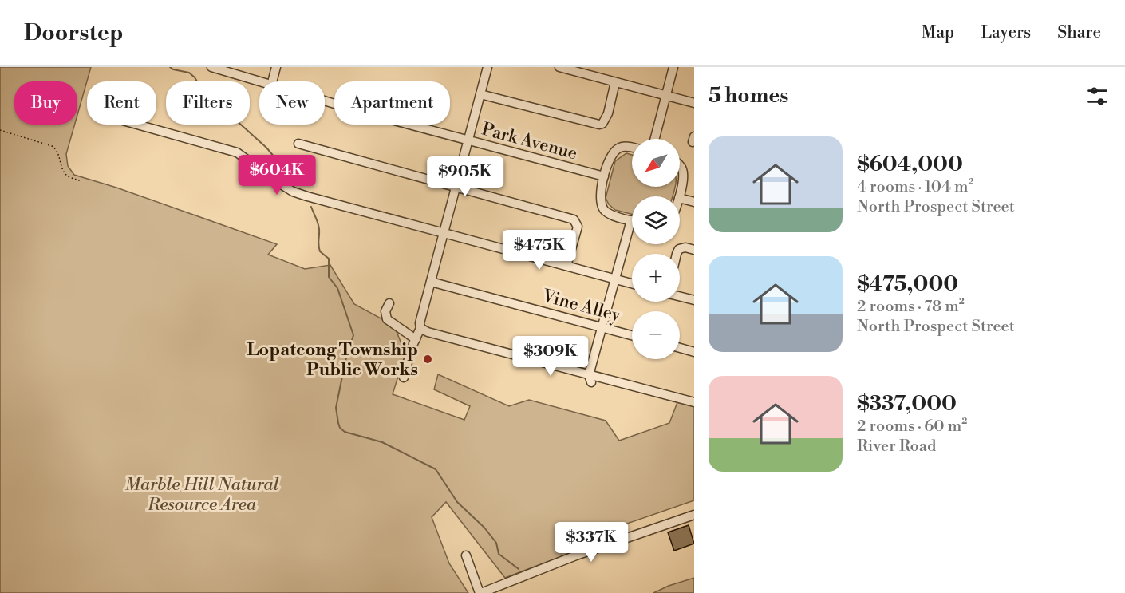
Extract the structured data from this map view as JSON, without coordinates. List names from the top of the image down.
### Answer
{
  "streets": {
    "street": ["Park Avenue", "Vine Alley"]
  },
  "parks": ["Marble Hill Natural Resource Area"],
  "places": ["Lopatcong Township Public Works"],
  "north": "bottom left",
  "page": {
    "header": "Doorstep",
    "nav": ["Map", "Layers", "Share"],
    "heading": "5 homes",
    "chip": [
      "Buy",
      "Rent",
      "Filters",
      "New",
      "Apartment"
    ],
    "list": [
      {
        "name": "$604,000",
        "note": "4 rooms · 104 m² · North Prospect Street"
      },
      {
        "name": "$475,000",
        "note": "2 rooms · 78 m² · North Prospect Street"
      },
      {
        "name": "$337,000",
        "note": "2 rooms · 60 m² · River Road"
      }
    ],
    "map_buttons": ["+", "−"],
    "price": [
      "$604K",
      "$905K",
      "$475K",
      "$309K",
      "$337K"
    ]
  }
}
